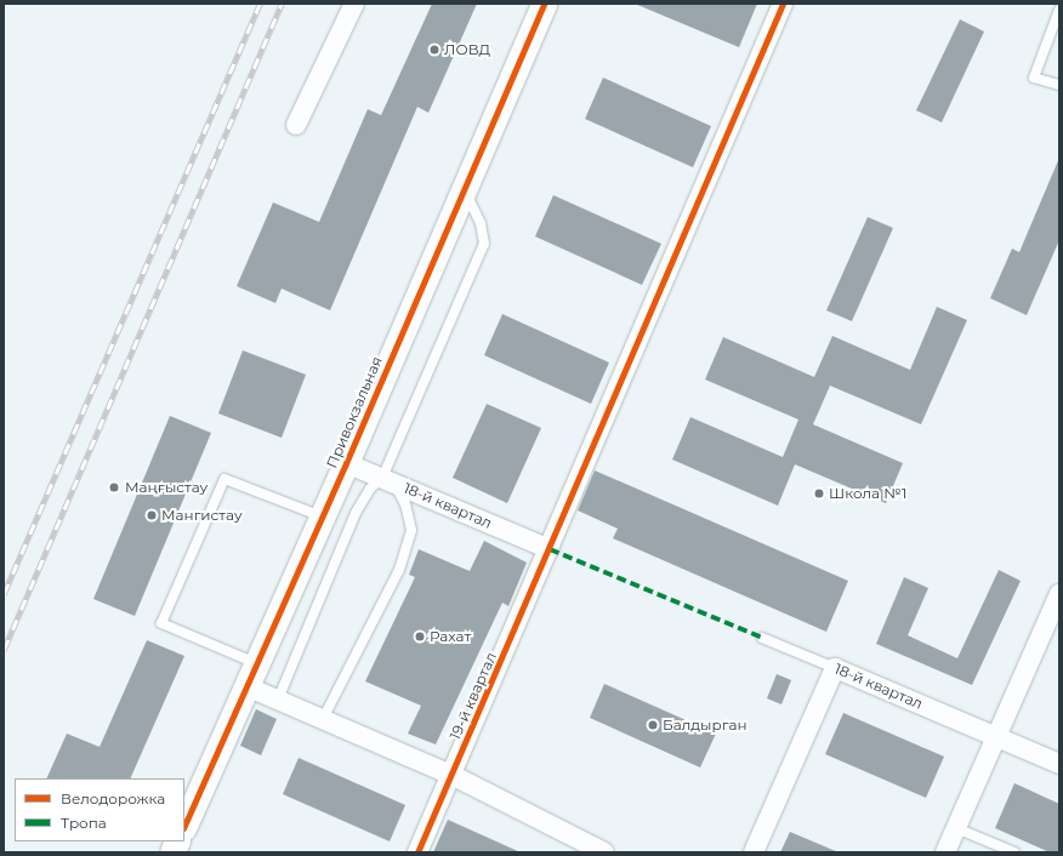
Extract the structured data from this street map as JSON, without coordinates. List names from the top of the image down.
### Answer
{
  "streets": {
    "street": ["Привокзальная", "18-й квартал", "19-й квартал"]
  },
  "crossings": [
    ["Привокзальная", "18-й квартал"],
    ["18-й квартал", "19-й квартал"]
  ],
  "places": [
    "ЛОВД",
    "Маңғыстау",
    "Школа №1",
    "Мангистау",
    "Рахат",
    "Балдырган"
  ],
  "legend": ["Велодорожка", "Тропа"]
}
